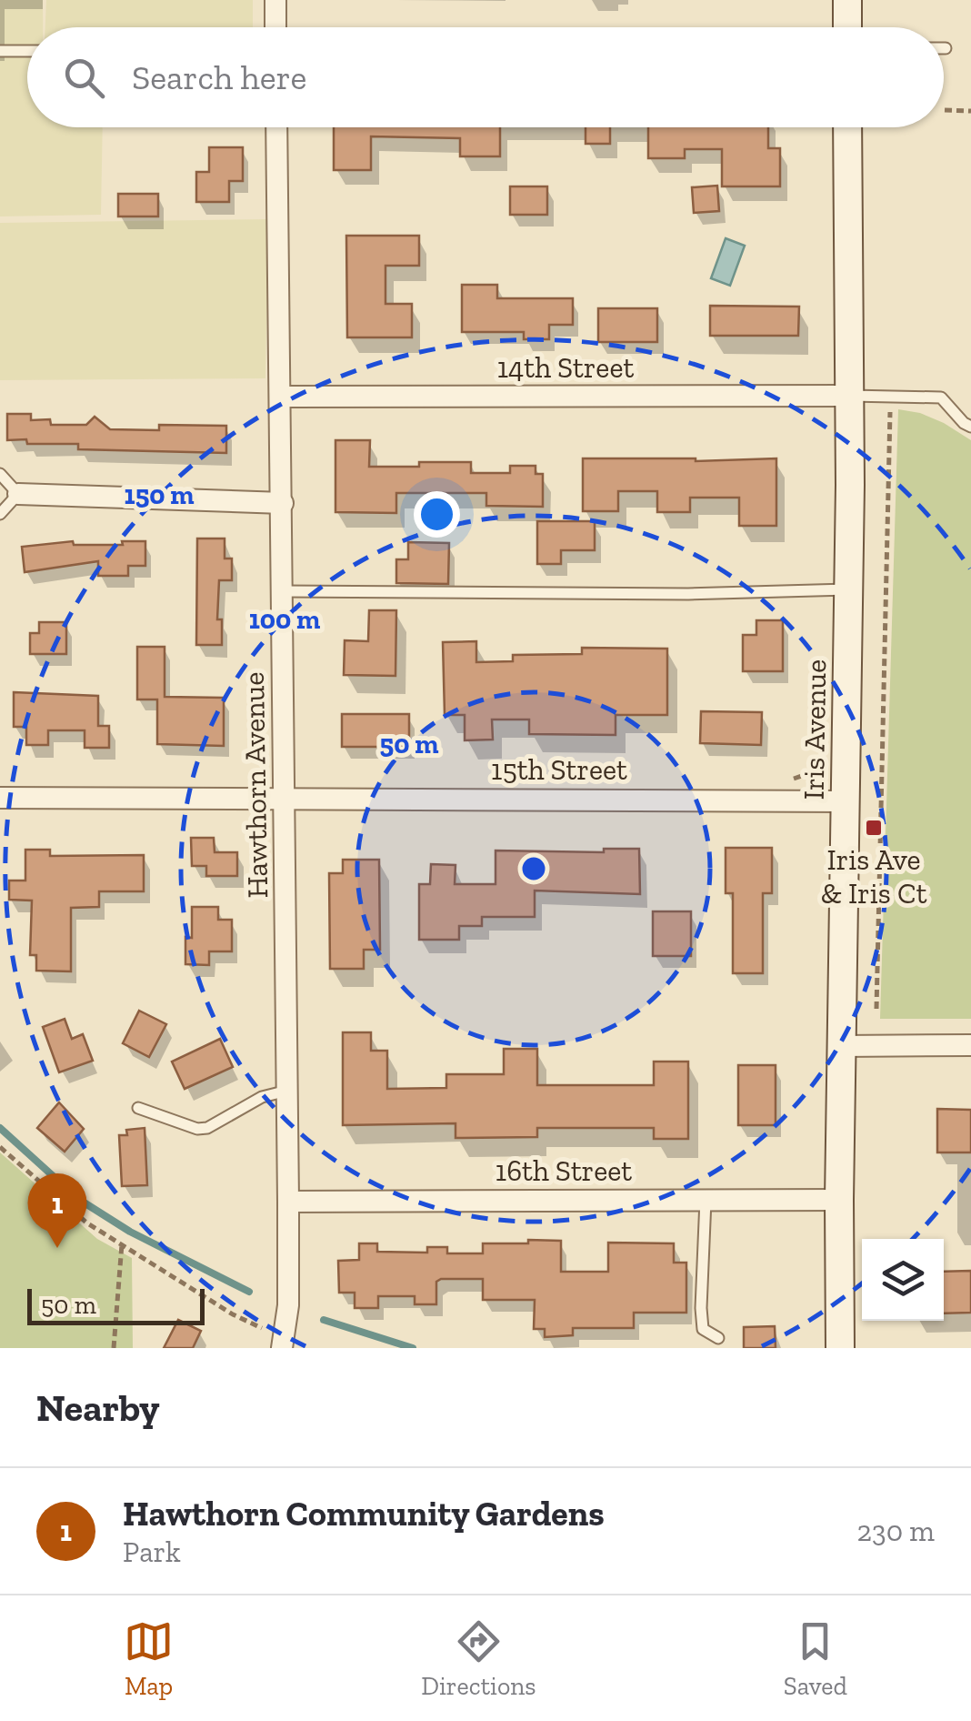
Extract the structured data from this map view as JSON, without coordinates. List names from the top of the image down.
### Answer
{
  "streets": {
    "main road": ["Iris Avenue"],
    "street": [
      "14th Street",
      "15th Street",
      "Hawthorn Avenue",
      "16th Street"
    ]
  },
  "crossings": [
    ["14th Street", "Iris Avenue"],
    ["14th Street", "Hawthorn Avenue"],
    ["Iris Avenue", "15th Street"],
    ["Iris Avenue", "16th Street"],
    ["15th Street", "Hawthorn Avenue"],
    ["Hawthorn Avenue", "16th Street"]
  ],
  "places": {
    "transit": ["Iris Ave & Iris Ct"]
  },
  "scale_bar": "50 m",
  "page": {
    "search": "Search here",
    "pins": "1",
    "scale": "50 m",
    "heading": "Nearby",
    "list": [
      {
        "mark": "1",
        "name": "Hawthorn Community Gardens",
        "note": "Park",
        "value": "230 m"
      }
    ],
    "nav": ["Map", "Directions", "Saved"]
  },
  "rings": ["150 m", "100 m", "50 m"]
}
